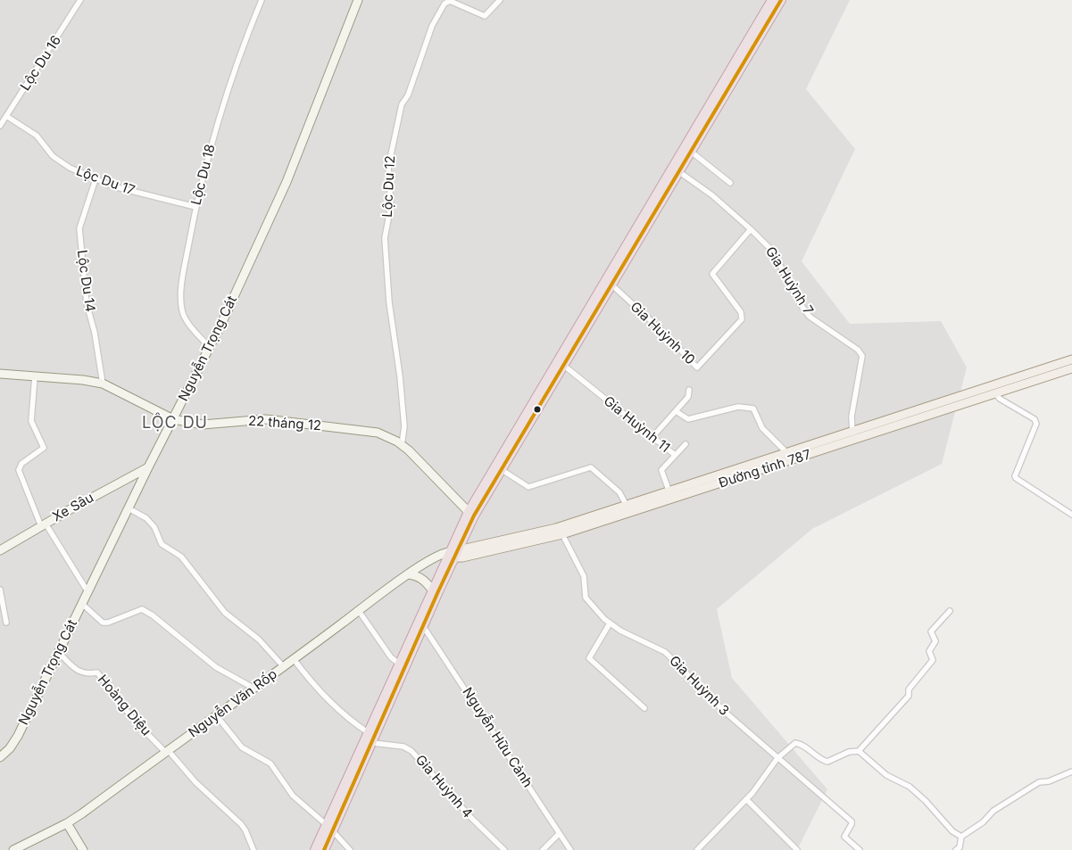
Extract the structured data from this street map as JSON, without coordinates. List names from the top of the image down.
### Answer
{
  "streets": {
    "main road": ["Đường tỉnh 787"],
    "street": [
      "Lộc Du 16",
      "Lộc Du 18",
      "Lộc Du 17",
      "Lộc Du 12",
      "Lộc Du 14",
      "Gia Huỳnh 7",
      "Gia Huỳnh 10",
      "Nguyễn Trọng Cát",
      "22 tháng 12",
      "Gia Huỳnh 11",
      "Xe Sâu",
      "Gia Huỳnh 3",
      "Nguyễn Văn Rốp",
      "Hoàng Diệu",
      "Nguyễn Hữu Cảnh",
      "Gia Huỳnh 4"
    ]
  },
  "crossings": [
    ["Lộc Du 16", "Lộc Du 17"],
    ["Lộc Du 18", "Lộc Du 17"],
    ["Lộc Du 18", "Nguyễn Trọng Cát"],
    ["Lộc Du 17", "Lộc Du 14"],
    ["Lộc Du 12", "22 tháng 12"],
    ["Lộc Du 14", "22 tháng 12"],
    ["Gia Huỳnh 7", "Gia Huỳnh 10"],
    ["Gia Huỳnh 7", "Đường tỉnh 787"],
    ["Nguyễn Trọng Cát", "22 tháng 12"],
    ["Nguyễn Trọng Cát", "Xe Sâu"],
    ["Nguyễn Trọng Cát", "Hoàng Diệu"],
    ["Gia Huỳnh 11", "Đường tỉnh 787"],
    ["Đường tỉnh 787", "Gia Huỳnh 3"],
    ["Đường tỉnh 787", "Nguyễn Văn Rốp"],
    ["Nguyễn Văn Rốp", "Hoàng Diệu"]
  ],
  "districts": ["LỘC DU"]
}
